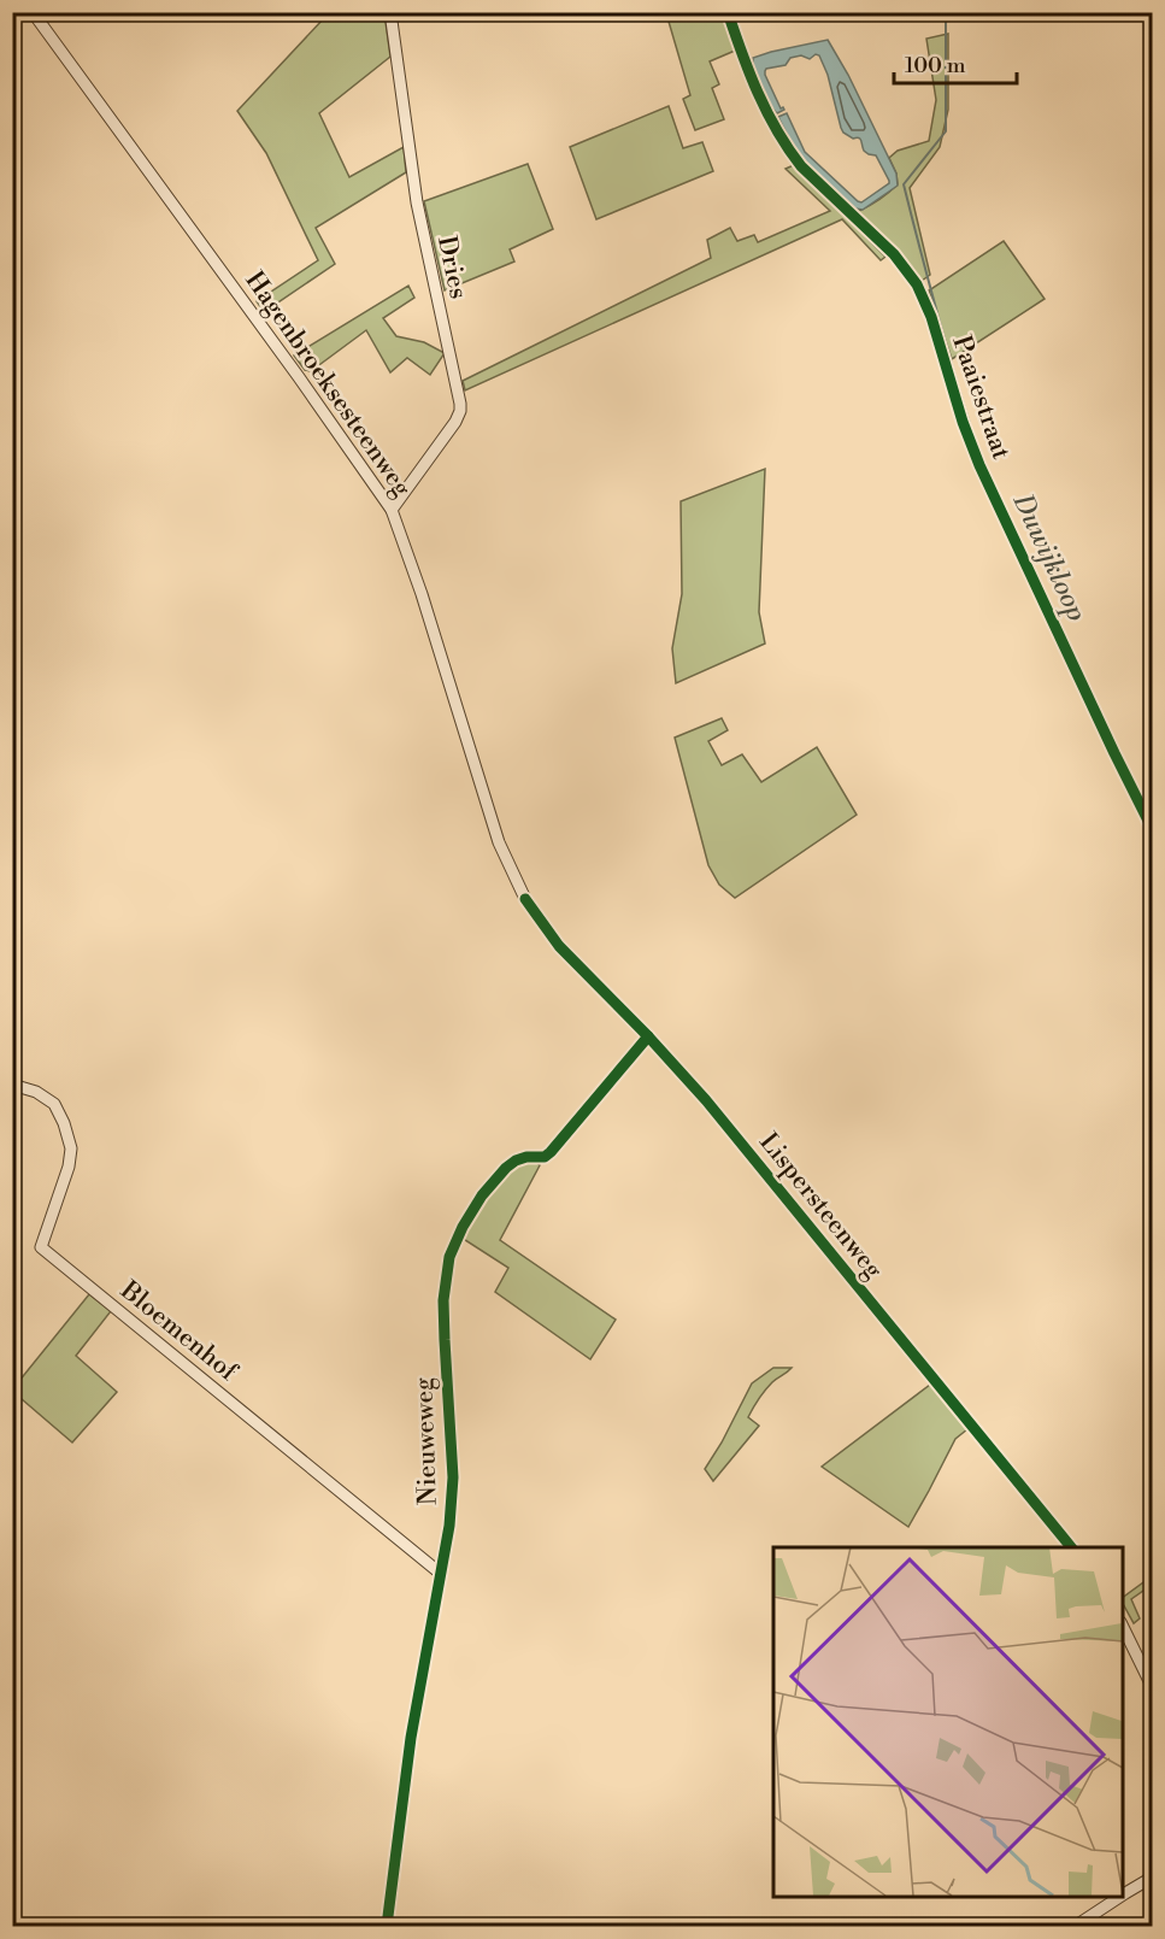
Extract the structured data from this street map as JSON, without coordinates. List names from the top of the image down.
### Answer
{
  "streets": {
    "street": [
      "Dries",
      "Hagenbroeksesteenweg",
      "Paaiestraat",
      "Lispersteenweg",
      "Bloemenhof",
      "Nieuweweg"
    ]
  },
  "crossings": [
    ["Dries", "Hagenbroeksesteenweg"],
    ["Hagenbroeksesteenweg", "Lispersteenweg"],
    ["Lispersteenweg", "Nieuweweg"],
    ["Bloemenhof", "Nieuweweg"]
  ],
  "water": ["Duwijkloop"],
  "scale_bar": "100 m"
}
